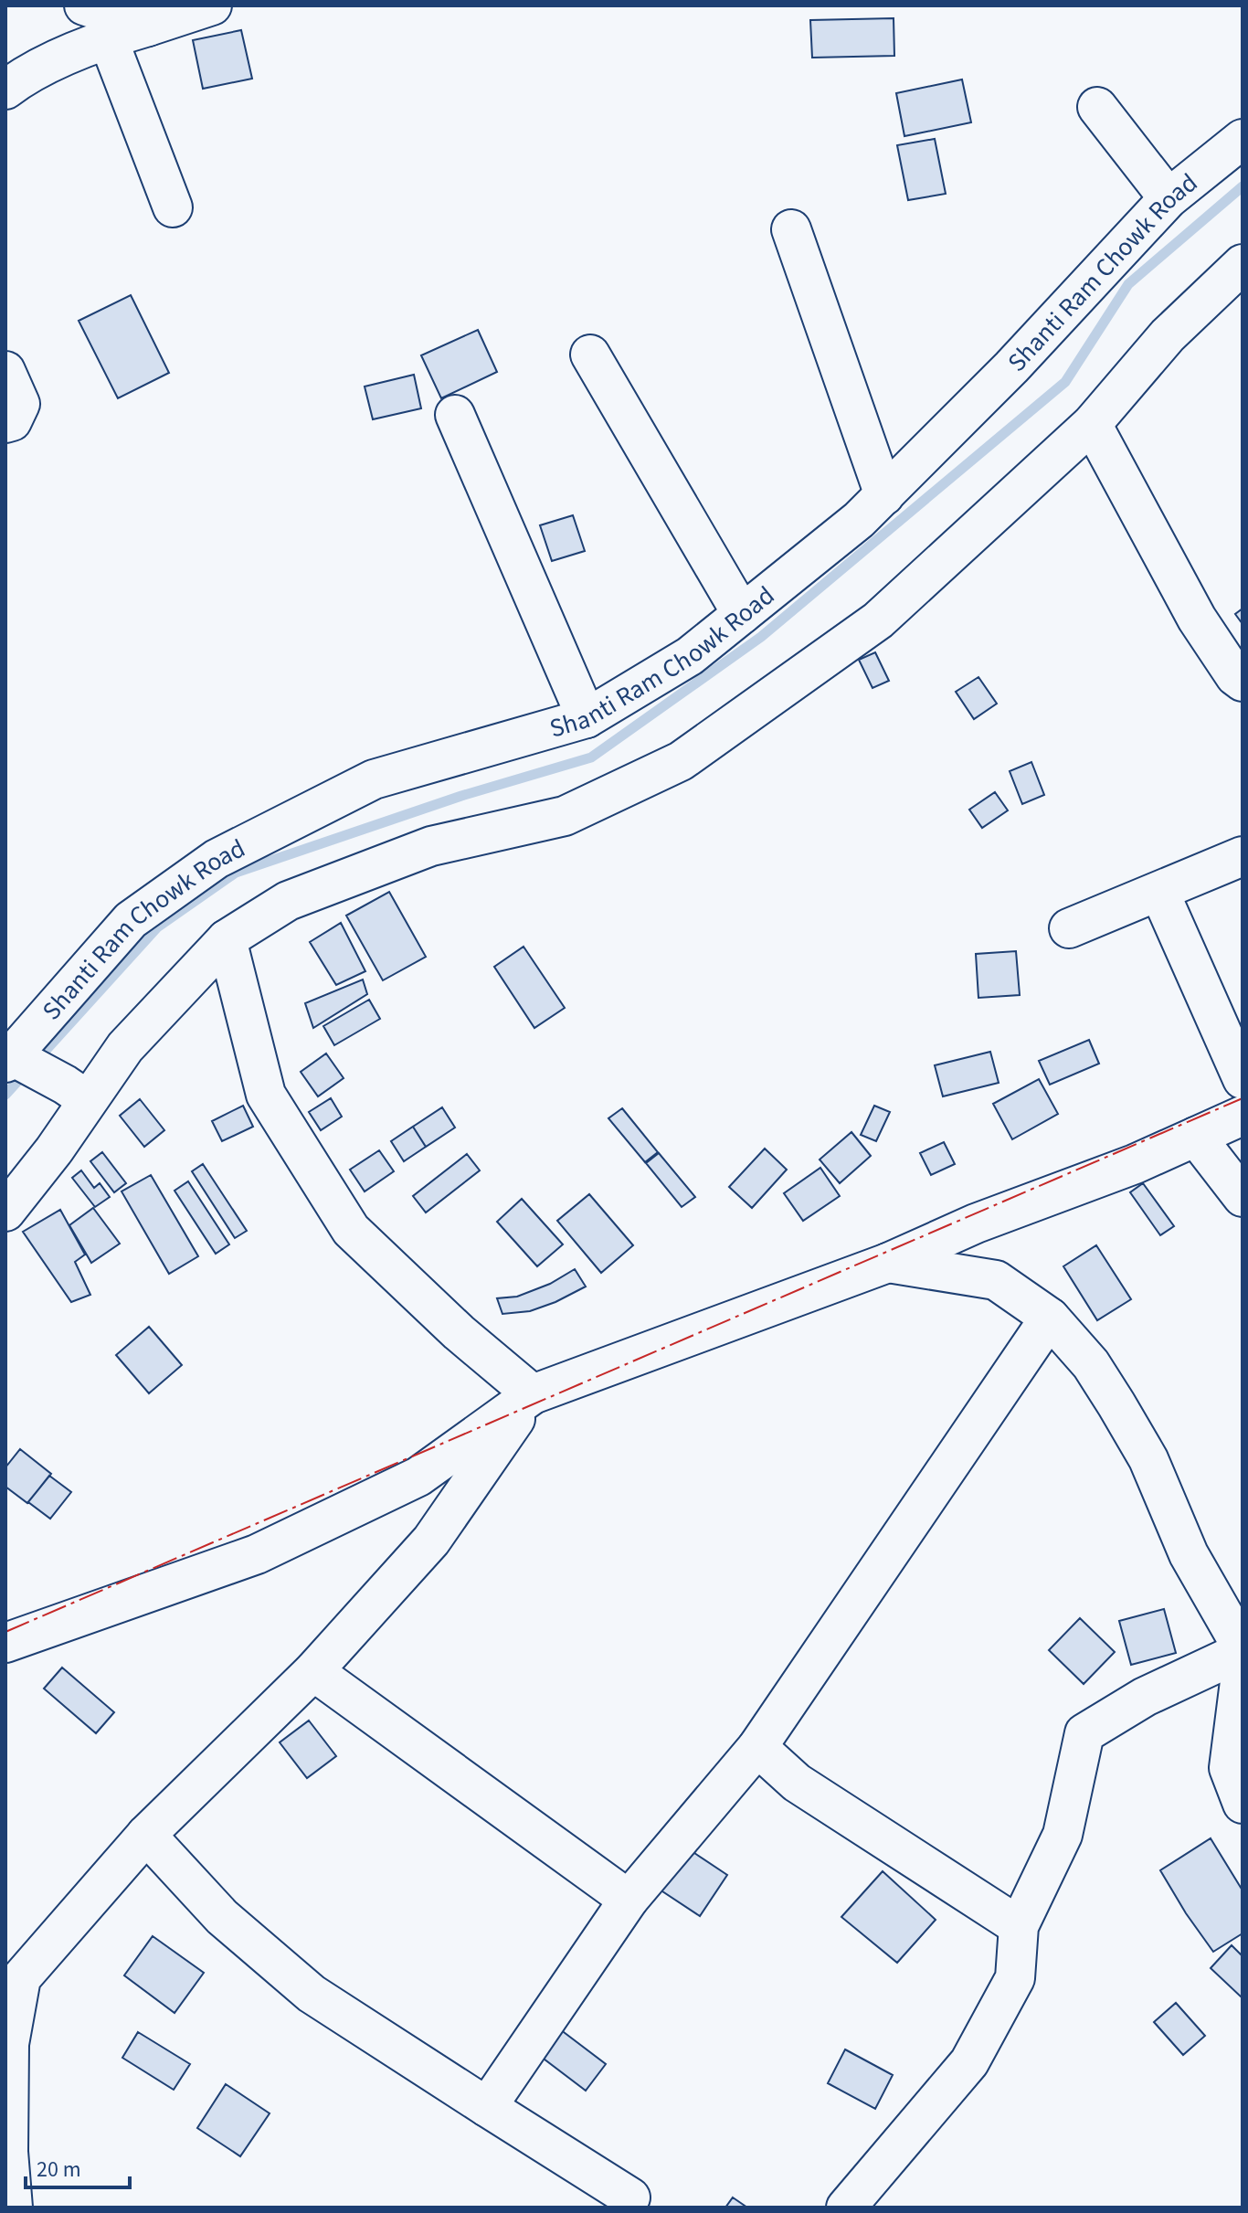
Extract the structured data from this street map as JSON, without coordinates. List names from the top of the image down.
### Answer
{
  "streets": {
    "street": ["Shanti Ram Chowk Road"]
  },
  "scale_bar": "20 m"
}
